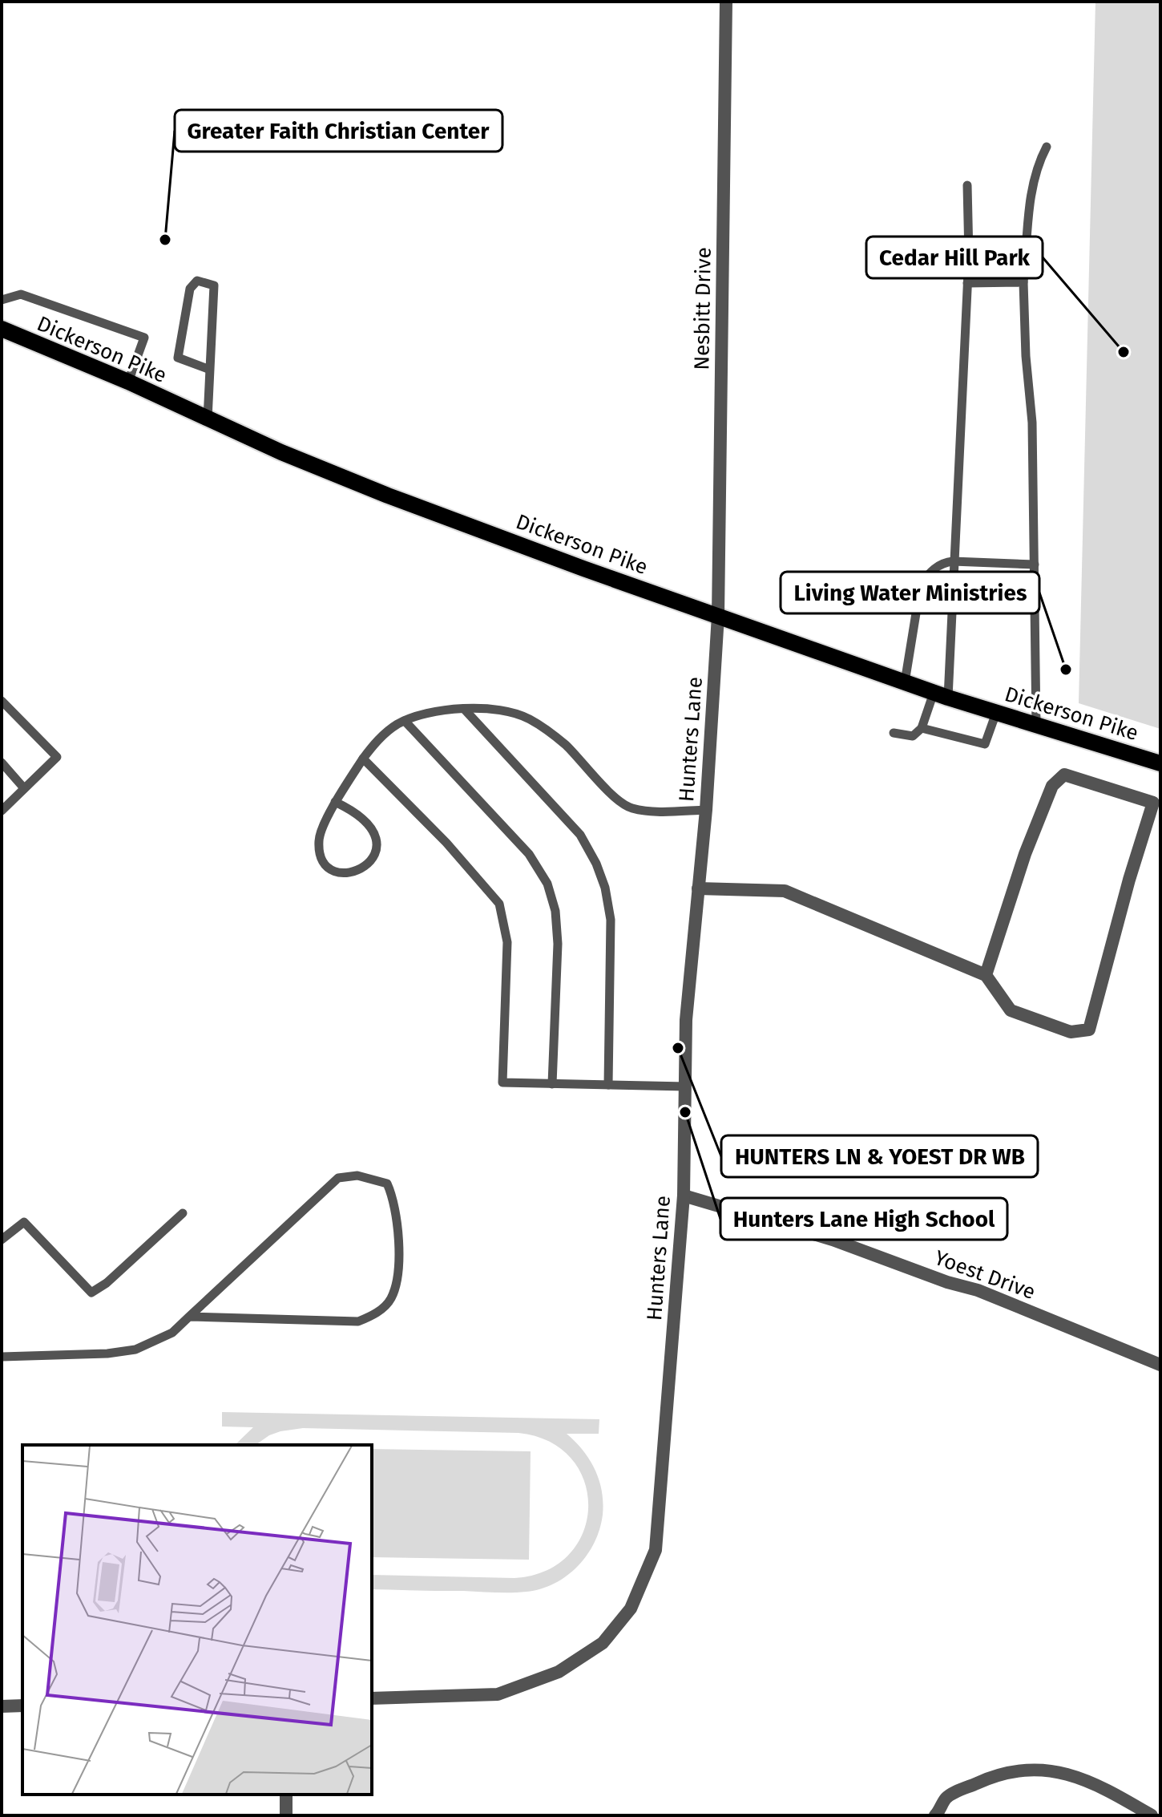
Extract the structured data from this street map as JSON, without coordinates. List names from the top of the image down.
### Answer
{
  "streets": {
    "main road": ["Dickerson Pike"],
    "street": ["Nesbitt Drive", "Hunters Lane", "Yoest Drive"]
  },
  "crossings": [
    ["Nesbitt Drive", "Dickerson Pike"],
    ["Nesbitt Drive", "Hunters Lane"],
    ["Dickerson Pike", "Hunters Lane"],
    ["Hunters Lane", "Yoest Drive"]
  ],
  "places": [
    "Greater Faith Christian Center",
    "Cedar Hill Park",
    "Living Water Ministries",
    "HUNTERS LN & YOEST DR WB",
    "Hunters Lane High School"
  ]
}
